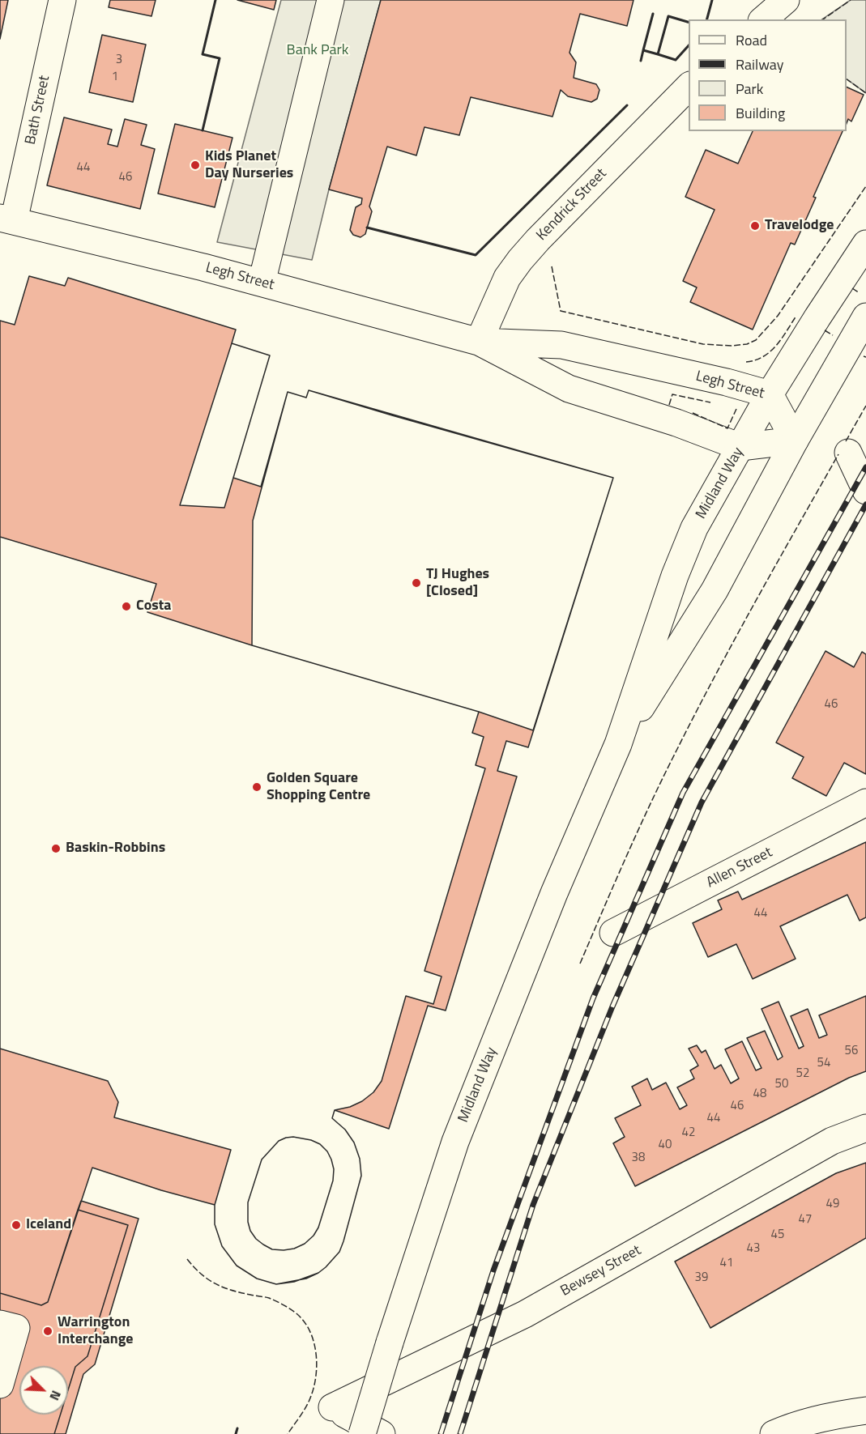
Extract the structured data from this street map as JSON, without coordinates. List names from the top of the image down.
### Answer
{
  "streets": {
    "main road": [
      "Bath Street",
      "Kendrick Street",
      "Legh Street",
      "Midland Way",
      "Allen Street",
      "Bewsey Street"
    ]
  },
  "crossings": [
    ["Bath Street", "Legh Street"],
    ["Kendrick Street", "Legh Street"],
    ["Legh Street", "Midland Way"]
  ],
  "parks": ["Bank Park"],
  "places": [
    "Kids Planet Day Nurseries",
    "Travelodge",
    "TJ Hughes [Closed]",
    "Costa",
    "Golden Square Shopping Centre",
    "Baskin-Robbins",
    "Iceland",
    "Warrington Interchange"
  ],
  "house_numbers": [
    "3",
    "1",
    "44",
    "46",
    "46",
    "44",
    "56",
    "54",
    "52",
    "50",
    "48",
    "46",
    "44",
    "42",
    "40",
    "38",
    "49",
    "47",
    "45",
    "43",
    "41",
    "39"
  ],
  "legend": [
    "Road",
    "Railway",
    "Park",
    "Building"
  ],
  "north": "bottom right"
}
